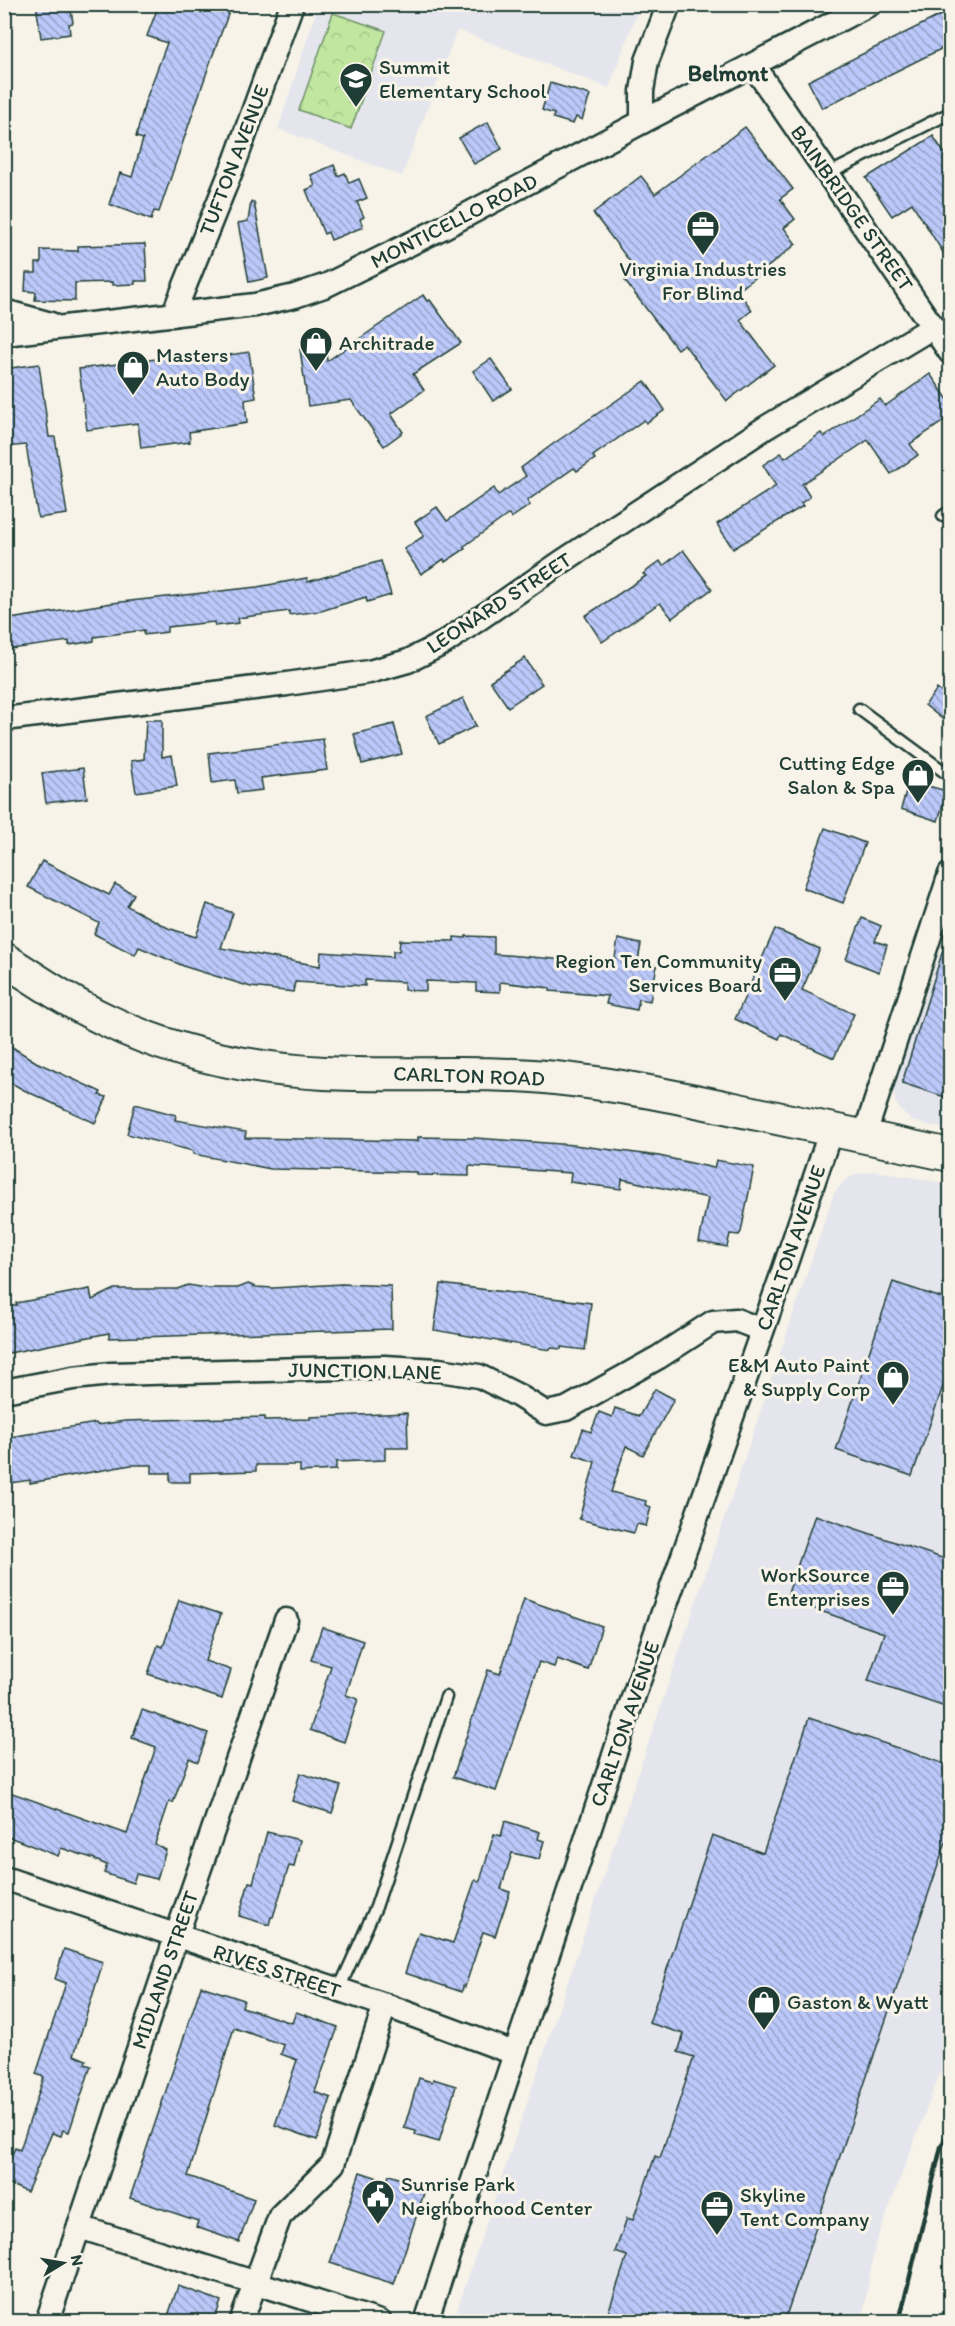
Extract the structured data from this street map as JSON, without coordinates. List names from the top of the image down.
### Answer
{
  "streets": {
    "main road": ["CARLTON ROAD"],
    "street": [
      "TUFTON AVENUE",
      "BAINBRIDGE STREET",
      "MONTICELLO ROAD",
      "LEONARD STREET",
      "CARLTON AVENUE",
      "JUNCTION LANE",
      "MIDLAND STREET",
      "RIVES STREET"
    ]
  },
  "crossings": [
    ["TUFTON AVENUE", "MONTICELLO ROAD"],
    ["BAINBRIDGE STREET", "MONTICELLO ROAD"],
    ["BAINBRIDGE STREET", "LEONARD STREET"],
    ["CARLTON ROAD", "CARLTON AVENUE"],
    ["CARLTON AVENUE", "JUNCTION LANE"],
    ["CARLTON AVENUE", "RIVES STREET"],
    ["MIDLAND STREET", "RIVES STREET"]
  ],
  "districts": ["Belmont"],
  "places": {
    "school or university": ["Summit Elementary School"],
    "office": [
      "Virginia Industries For Blind",
      "Region Ten Community Services Board",
      "WorkSource Enterprises",
      "Skyline Tent Company"
    ],
    "shop": [
      "Architrade",
      "Masters Auto Body",
      "Cutting Edge Salon & Spa",
      "E&M Auto Paint & Supply Corp",
      "Gaston & Wyatt"
    ],
    "public building": ["Sunrise Park Neighborhood Center"]
  },
  "north": "right"
}
